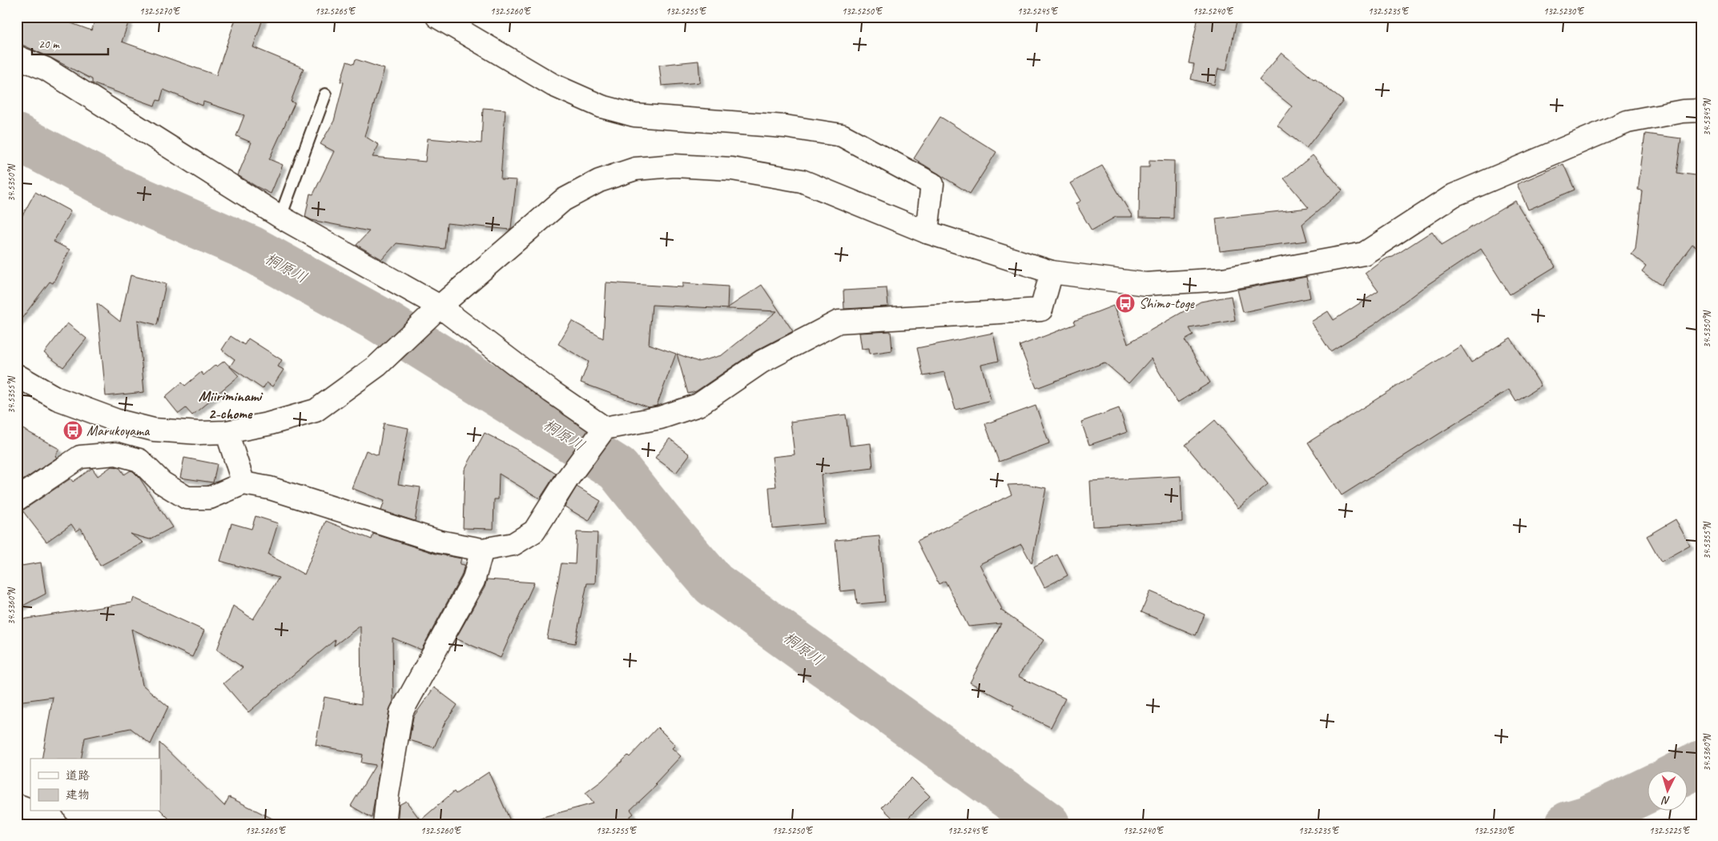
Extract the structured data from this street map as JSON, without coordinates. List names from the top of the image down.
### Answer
{
  "districts": ["Miiriminami 2-chome"],
  "water": ["桐原川"],
  "places": {
    "bus stop": ["Shimo-toge", "Marukoyama"]
  },
  "legend": ["道路", "建物"],
  "scale_bar": "20 m",
  "north": "bottom",
  "coordinates": [
    "132.5270°E",
    "132.5265°E",
    "132.5260°E",
    "132.5255°E",
    "132.5250°E",
    "132.5245°E",
    "132.5240°E",
    "132.5235°E",
    "132.5230°E",
    "34.5345°N",
    "34.5350°N",
    "34.5355°N",
    "34.5360°N",
    "132.5225°E"
  ]
}
